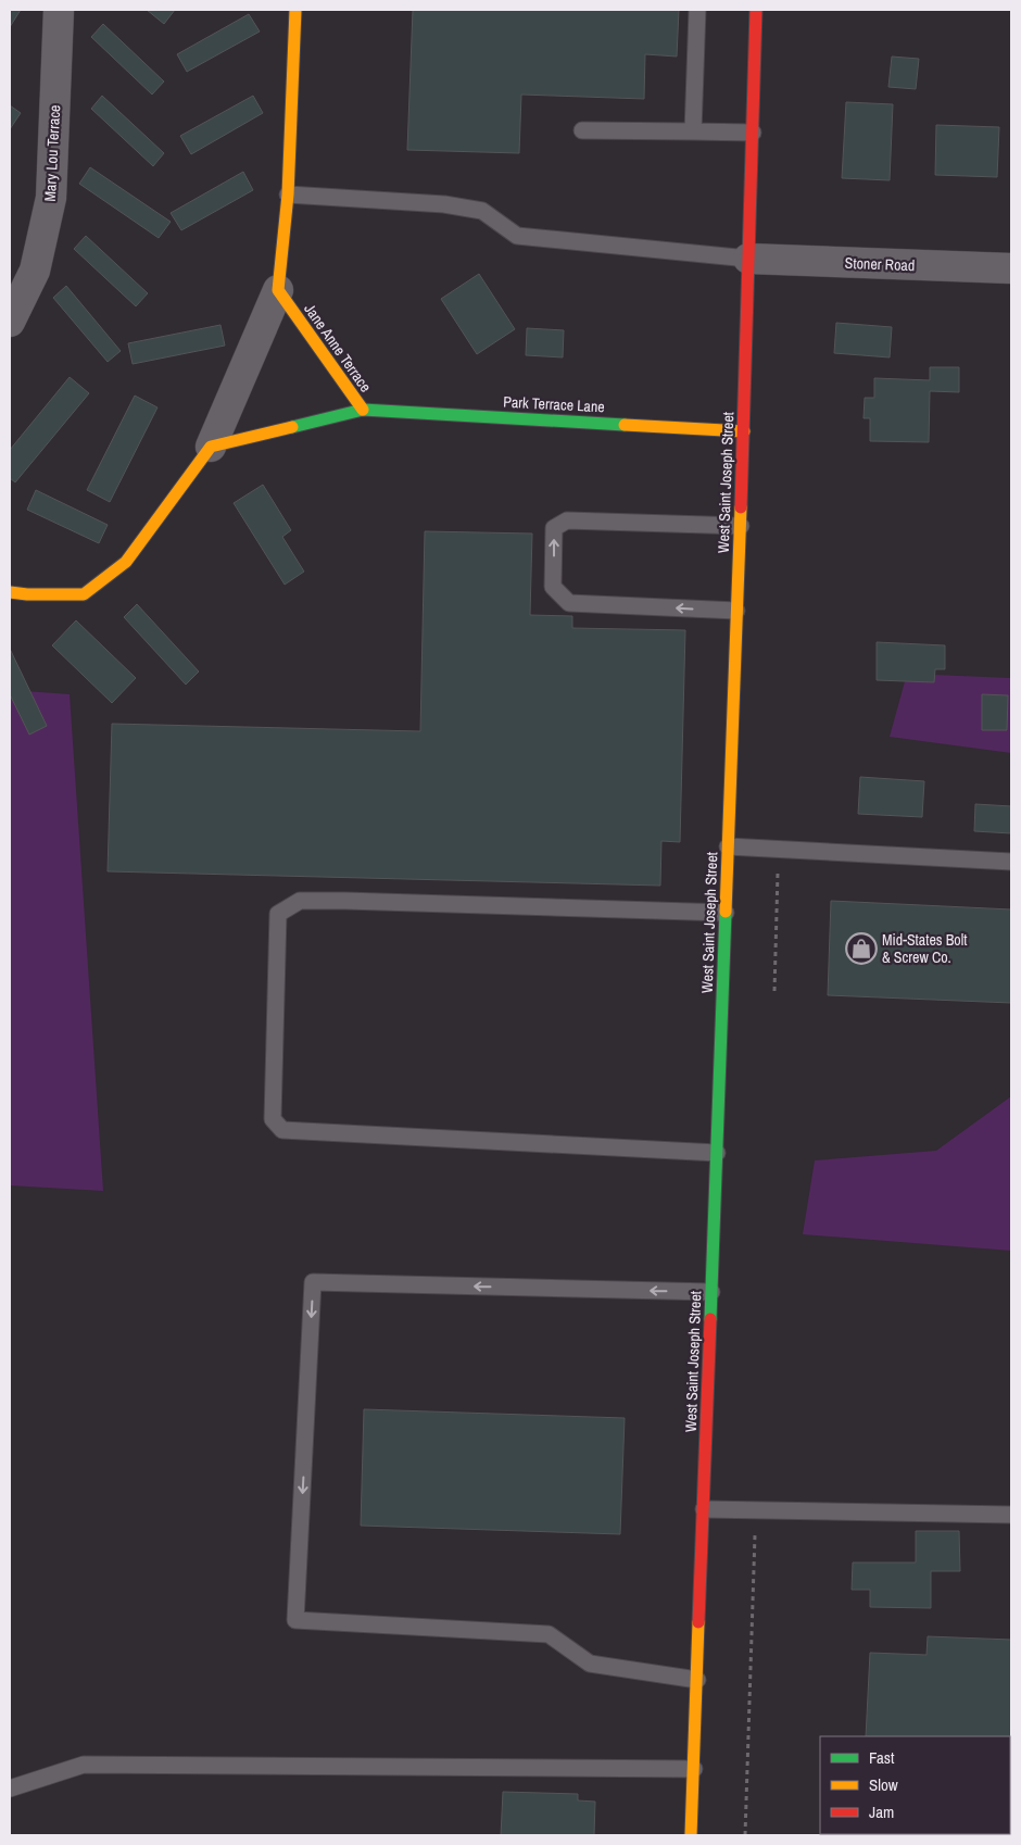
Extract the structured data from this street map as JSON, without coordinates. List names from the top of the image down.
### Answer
{
  "streets": {
    "street": [
      "Mary Lou Terrace",
      "Stoner Road",
      "Jane Anne Terrace",
      "Park Terrace Lane",
      "West Saint Joseph Street"
    ]
  },
  "crossings": [
    ["Stoner Road", "West Saint Joseph Street"],
    ["Jane Anne Terrace", "Park Terrace Lane"],
    ["Park Terrace Lane", "West Saint Joseph Street"]
  ],
  "places": {
    "shop": ["Mid-States Bolt & Screw Co."]
  },
  "legend": ["Fast", "Slow", "Jam"]
}
